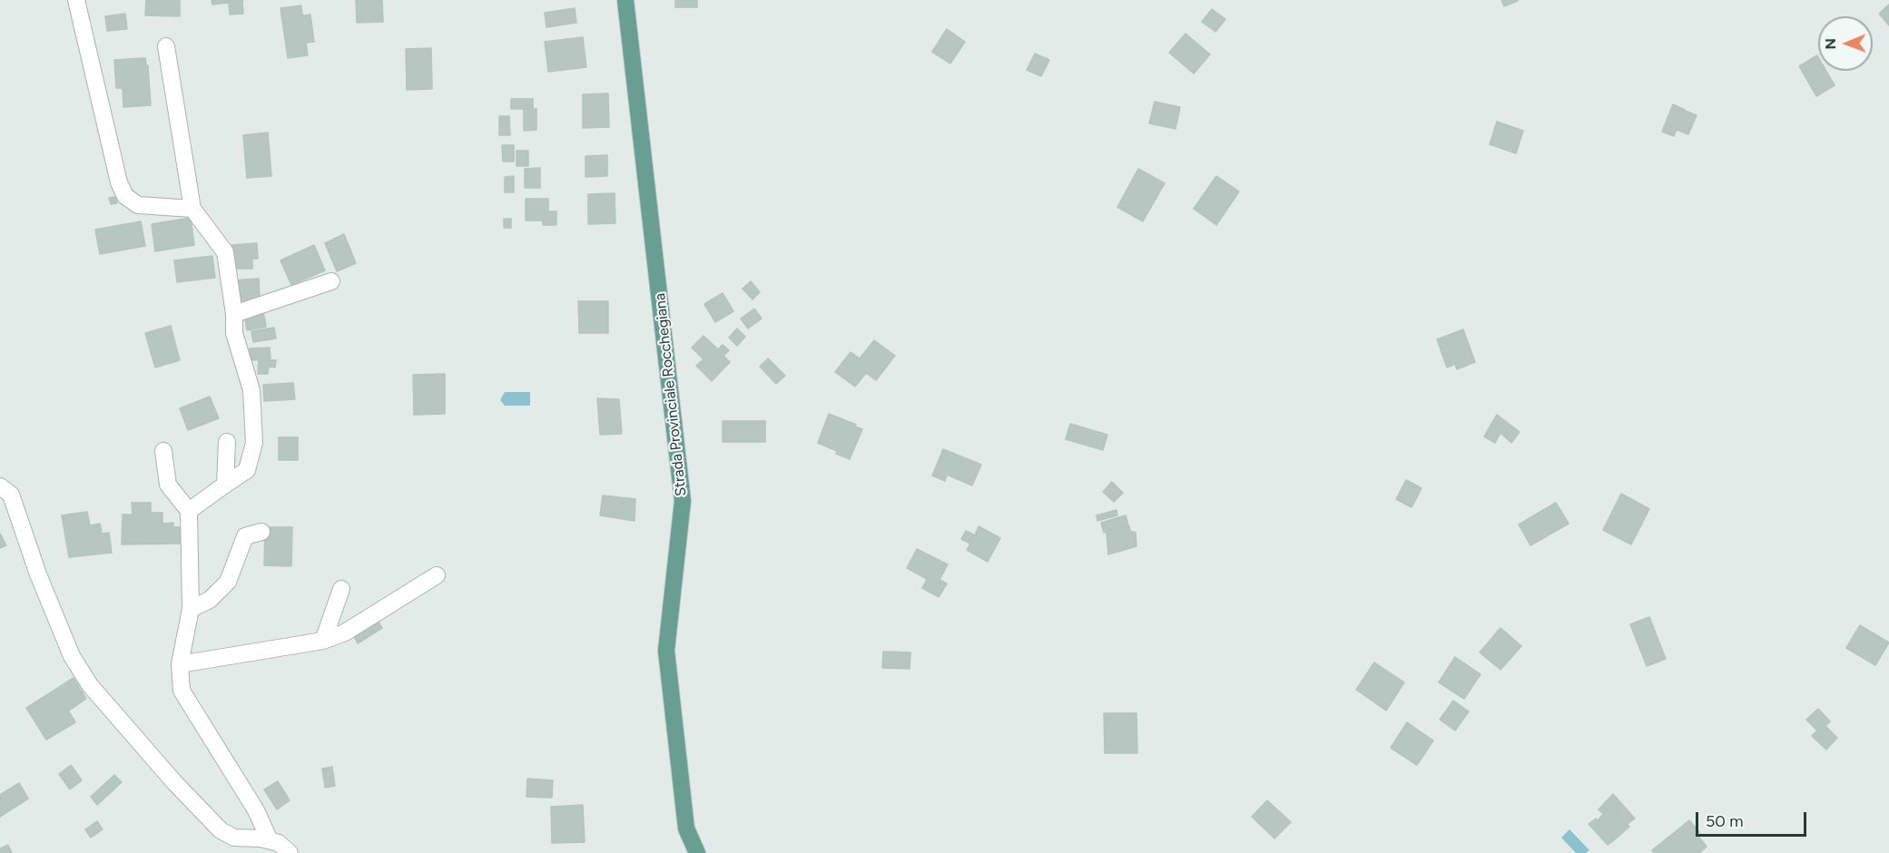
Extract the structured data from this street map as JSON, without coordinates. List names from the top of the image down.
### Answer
{
  "streets": {
    "main road": ["Strada Provinciale Rocchegiana"]
  },
  "scale_bar": "50 m",
  "north": "left"
}
